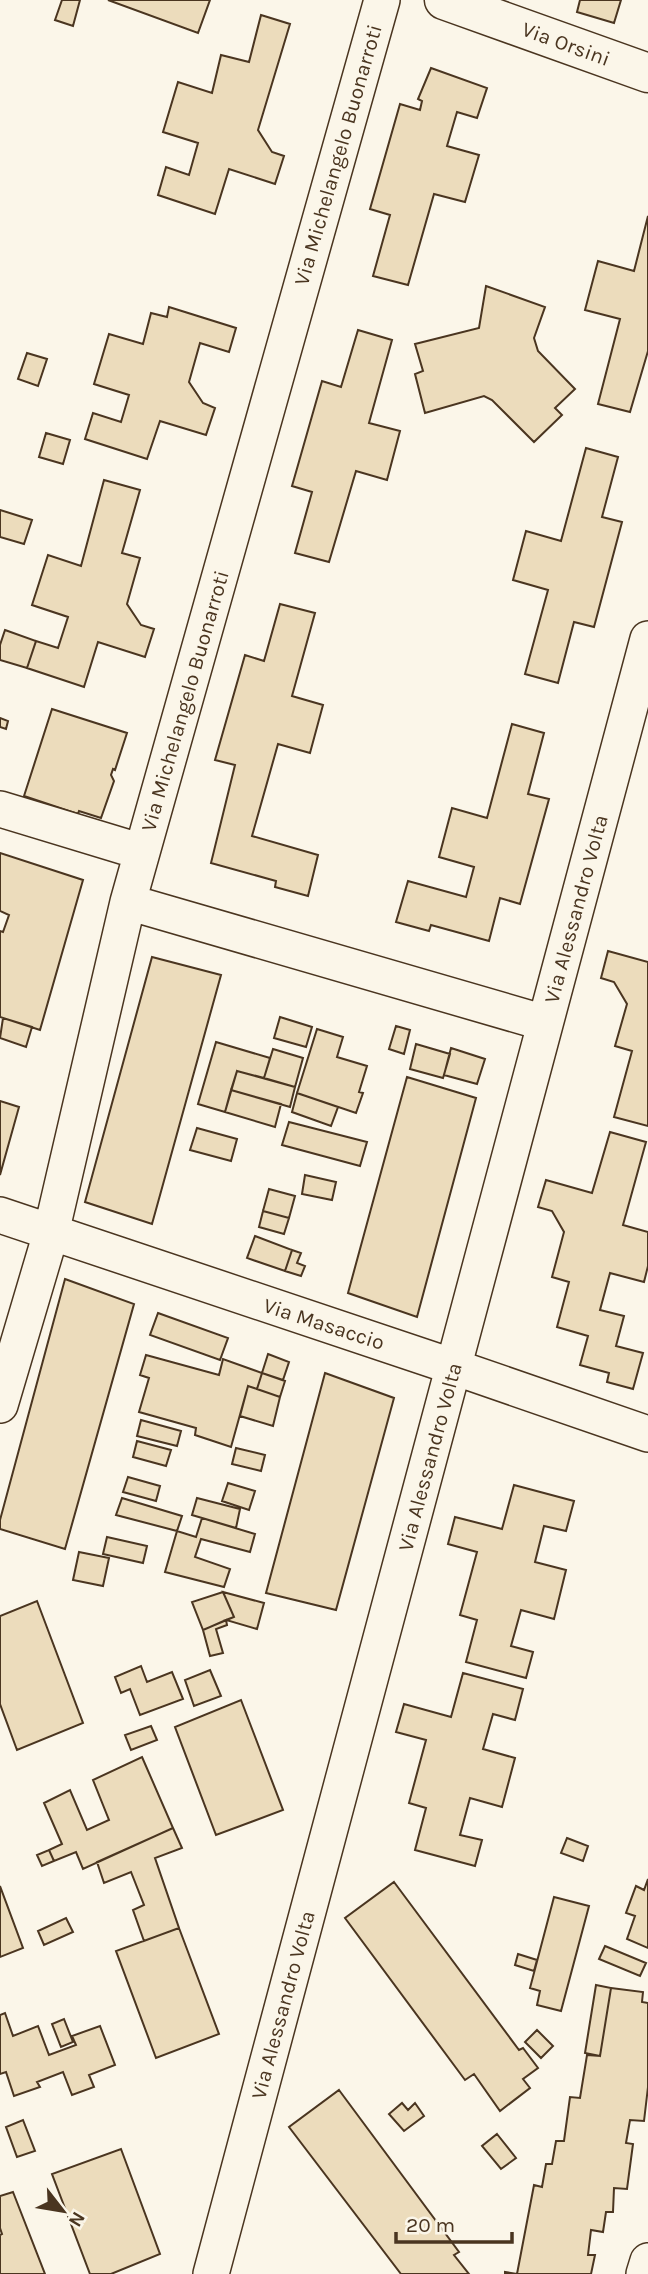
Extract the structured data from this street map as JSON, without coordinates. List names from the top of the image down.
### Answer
{
  "streets": {
    "main road": ["Via Orsini"],
    "street": ["Via Michelangelo Buonarroti", "Via Alessandro Volta", "Via Masaccio"]
  },
  "crossings": [
    ["Via Michelangelo Buonarroti", "Via Masaccio"],
    ["Via Alessandro Volta", "Via Masaccio"]
  ],
  "scale_bar": "20 m",
  "north": "bottom right"
}
